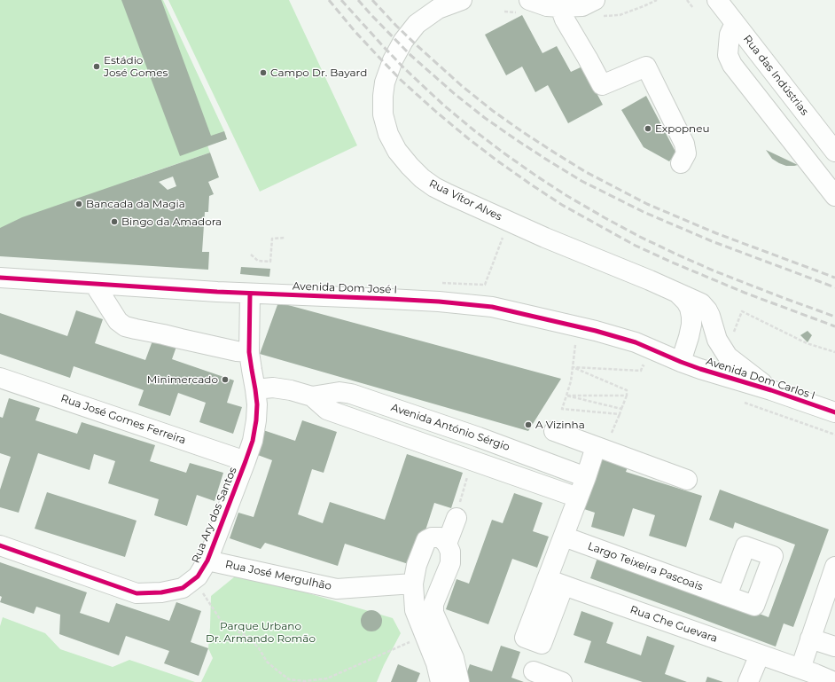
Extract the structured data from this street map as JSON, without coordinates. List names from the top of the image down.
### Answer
{
  "streets": {
    "street": [
      "Rua das Indústrias",
      "Rua Vítor Alves",
      "Avenida Dom José I",
      "Avenida Dom Carlos I",
      "Rua José Gomes Ferreira",
      "Avenida António Sérgio",
      "Rua Ary dos Santos",
      "Largo Teixeira Pascoais",
      "Rua José Mergulhão",
      "Rua Che Guevara"
    ]
  },
  "crossings": [
    ["Rua Vítor Alves", "Avenida Dom José I"],
    ["Rua Vítor Alves", "Avenida Dom Carlos I"],
    ["Avenida Dom José I", "Avenida Dom Carlos I"],
    ["Avenida Dom José I", "Rua Ary dos Santos"],
    ["Rua José Gomes Ferreira", "Rua Ary dos Santos"],
    ["Avenida António Sérgio", "Rua Ary dos Santos"],
    ["Rua Ary dos Santos", "Rua José Mergulhão"],
    ["Largo Teixeira Pascoais", "Rua Che Guevara"]
  ],
  "parks": ["Parque Urbano Dr. Armando Romão"],
  "places": [
    "Estádio José Gomes",
    "Campo Dr. Bayard",
    "Expopneu",
    "Bancada da Magia",
    "Bingo da Amadora",
    "Minimercado",
    "A Vizinha"
  ]
}
